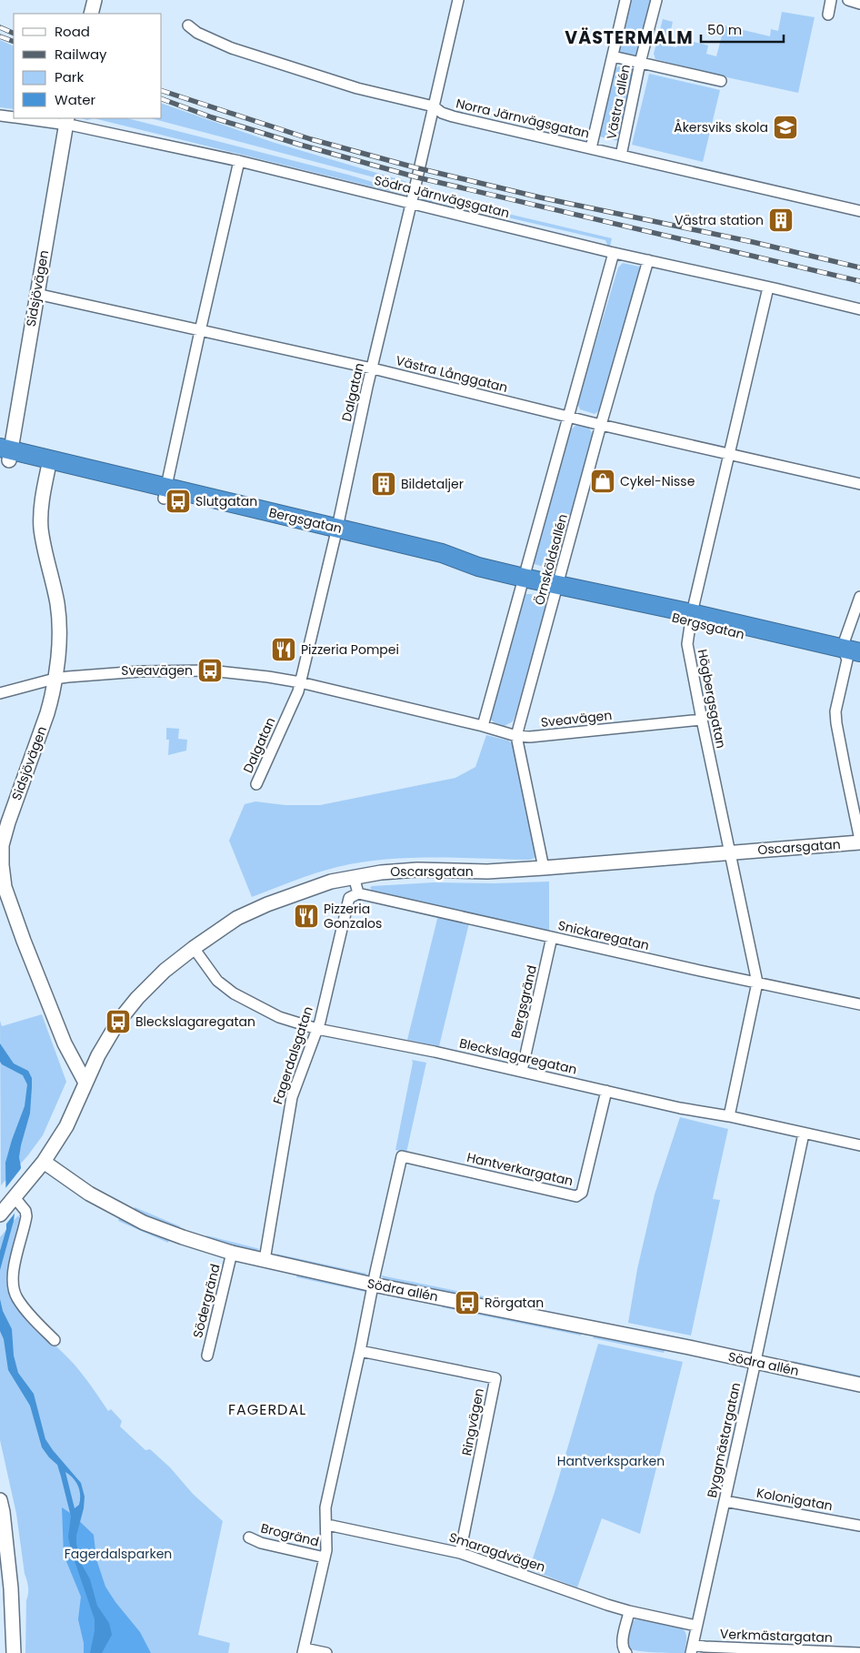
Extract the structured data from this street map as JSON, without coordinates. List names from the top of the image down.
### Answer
{
  "streets": {
    "highway": ["Bergsgatan"],
    "street": [
      "Västra allén",
      "Norra Järnvägsgatan",
      "Södra Järnvägsgatan",
      "Sidsjövägen",
      "Västra Långgatan",
      "Dalgatan",
      "Örnsköldsallén",
      "Högbergsgatan",
      "Sveavägen",
      "Oscarsgatan",
      "Snickaregatan",
      "Bergsgränd",
      "Fagerdalsgatan",
      "Bleckslagaregatan",
      "Hantverkargatan",
      "Södra allén",
      "Södergränd",
      "Ringvägen",
      "Byggmästargatan",
      "Kolonigatan",
      "Brogränd",
      "Smaragdvägen",
      "Verkmästargatan"
    ]
  },
  "crossings": [
    ["Västra allén", "Norra Järnvägsgatan"],
    ["Norra Järnvägsgatan", "Dalgatan"],
    ["Södra Järnvägsgatan", "Sidsjövägen"],
    ["Södra Järnvägsgatan", "Dalgatan"],
    ["Södra Järnvägsgatan", "Örnsköldsallén"],
    ["Södra Järnvägsgatan", "Högbergsgatan"],
    ["Sidsjövägen", "Västra Långgatan"],
    ["Sidsjövägen", "Bergsgatan"],
    ["Sidsjövägen", "Sveavägen"],
    ["Sidsjövägen", "Oscarsgatan"],
    ["Västra Långgatan", "Dalgatan"],
    ["Västra Långgatan", "Örnsköldsallén"],
    ["Västra Långgatan", "Högbergsgatan"],
    ["Dalgatan", "Bergsgatan"],
    ["Dalgatan", "Sveavägen"],
    ["Bergsgatan", "Örnsköldsallén"],
    ["Bergsgatan", "Högbergsgatan"],
    ["Örnsköldsallén", "Sveavägen"],
    ["Örnsköldsallén", "Oscarsgatan"],
    ["Högbergsgatan", "Sveavägen"],
    ["Högbergsgatan", "Oscarsgatan"],
    ["Högbergsgatan", "Snickaregatan"],
    ["Högbergsgatan", "Bleckslagaregatan"],
    ["Oscarsgatan", "Bleckslagaregatan"],
    ["Snickaregatan", "Bergsgränd"],
    ["Snickaregatan", "Fagerdalsgatan"],
    ["Bergsgränd", "Bleckslagaregatan"],
    ["Fagerdalsgatan", "Bleckslagaregatan"],
    ["Fagerdalsgatan", "Södra allén"],
    ["Bleckslagaregatan", "Hantverkargatan"],
    ["Bleckslagaregatan", "Byggmästargatan"],
    ["Hantverkargatan", "Södra allén"],
    ["Södra allén", "Södergränd"],
    ["Södra allén", "Byggmästargatan"],
    ["Ringvägen", "Smaragdvägen"],
    ["Byggmästargatan", "Kolonigatan"],
    ["Byggmästargatan", "Smaragdvägen"],
    ["Byggmästargatan", "Verkmästargatan"]
  ],
  "districts": ["VÄSTERMALM", "FAGERDAL"],
  "parks": ["Hantverksparken", "Fagerdalsparken"],
  "places": {
    "school or university": ["Åkersviks skola"],
    "building": ["Västra station", "Bildetaljer"],
    "shop": ["Cykel-Nisse"],
    "bus stop": [
      "Slutgatan",
      "Sveavägen",
      "Bleckslagaregatan",
      "Rörgatan"
    ],
    "restaurant": ["Pizzeria Pompei", "Pizzeria Gonzalos"]
  },
  "legend": [
    "Road",
    "Railway",
    "Park",
    "Water"
  ],
  "scale_bar": "50 m"
}
